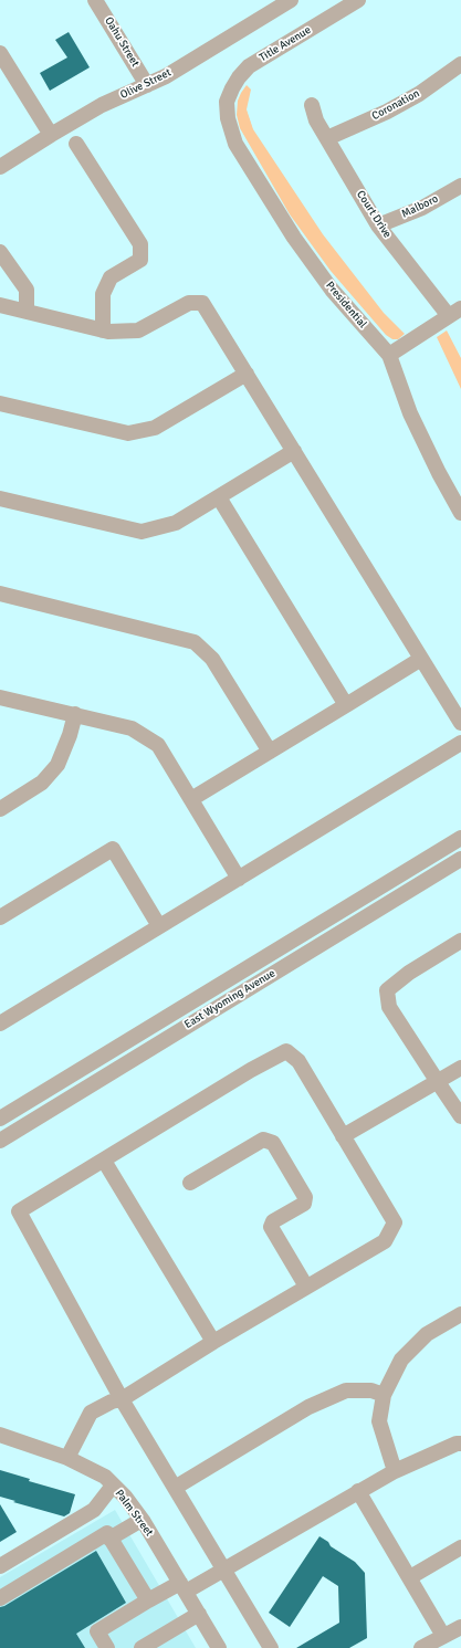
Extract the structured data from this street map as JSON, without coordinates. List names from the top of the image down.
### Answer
{
  "streets": {
    "street": [
      "Oahu Street",
      "Title Avenue",
      "Olive Street",
      "Coronation",
      "Malboro",
      "Court Drive",
      "Presidential",
      "East Wyoming Avenue",
      "Palm Street"
    ]
  },
  "crossings": [
    ["Oahu Street", "Olive Street"],
    ["Title Avenue", "Presidential"],
    ["Coronation", "Court Drive"],
    ["Malboro", "Court Drive"]
  ]
}
